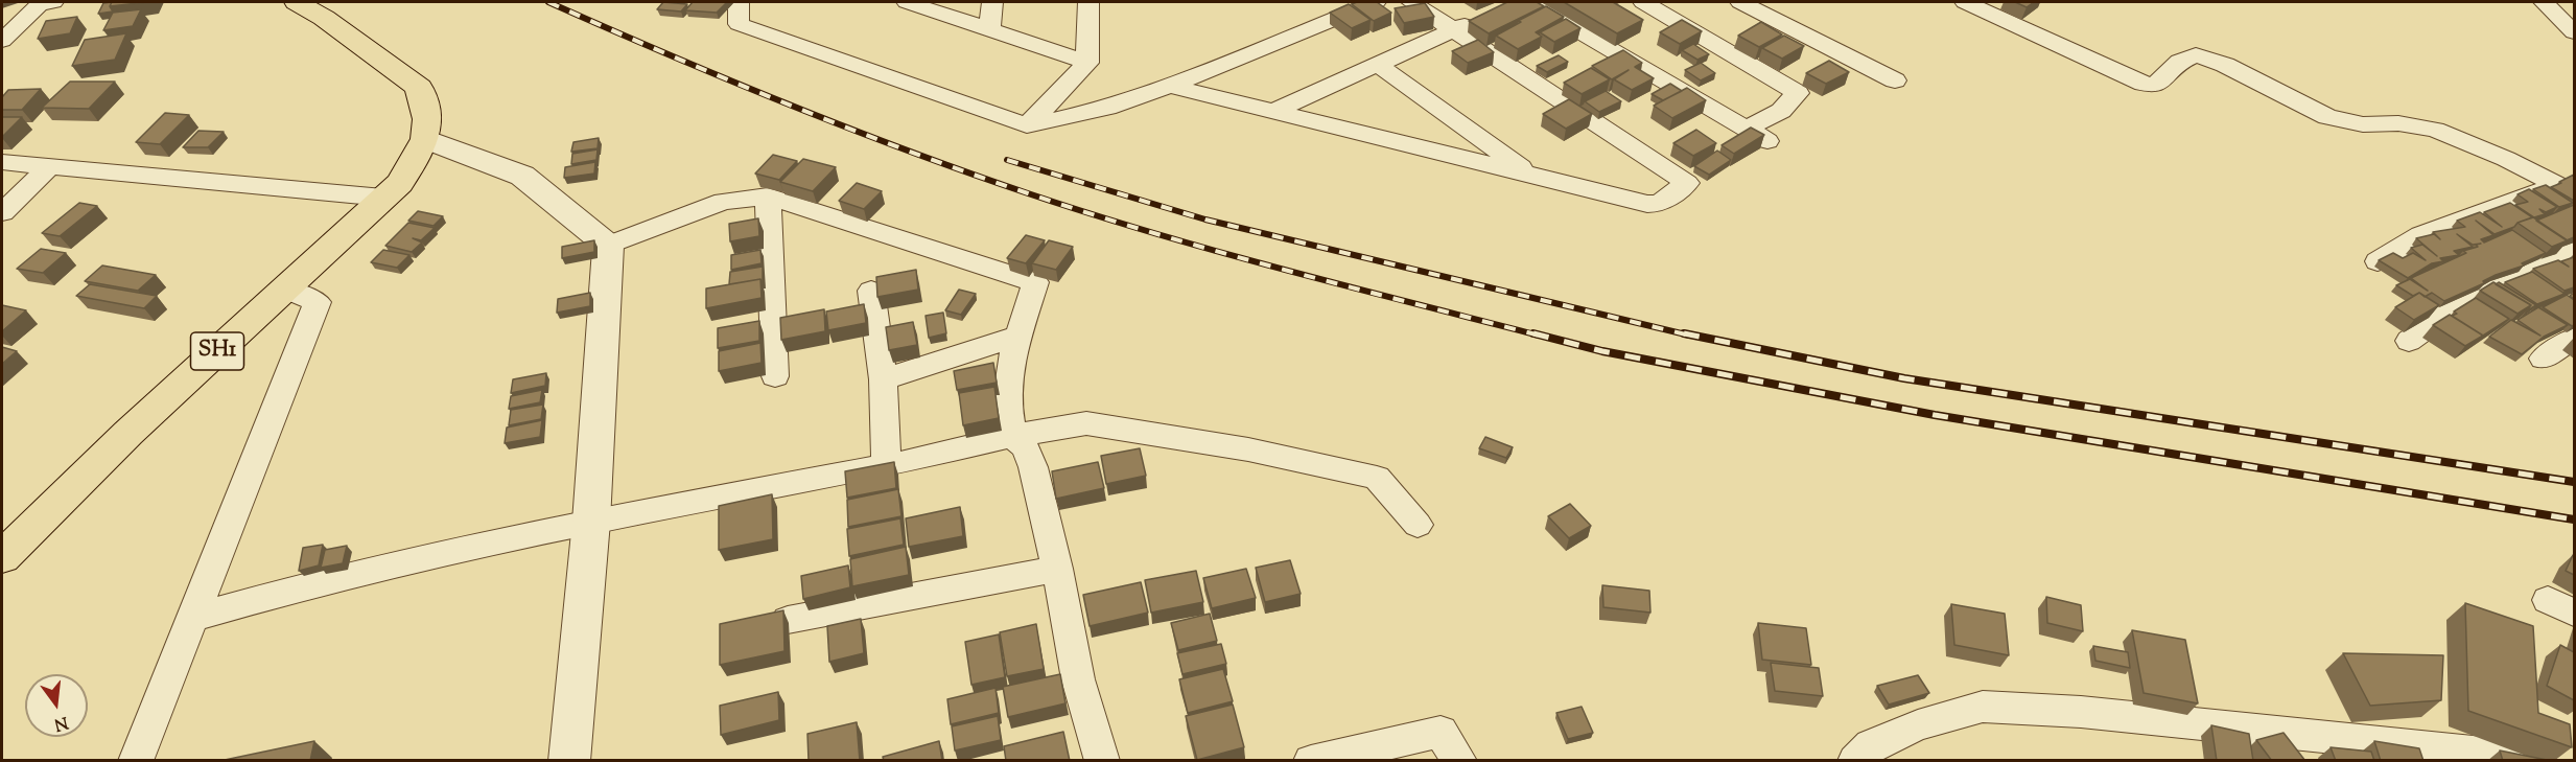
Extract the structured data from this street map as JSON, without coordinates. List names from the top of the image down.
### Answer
{
  "streets": {
    "main road": ["SH1"]
  },
  "north": "bottom"
}
